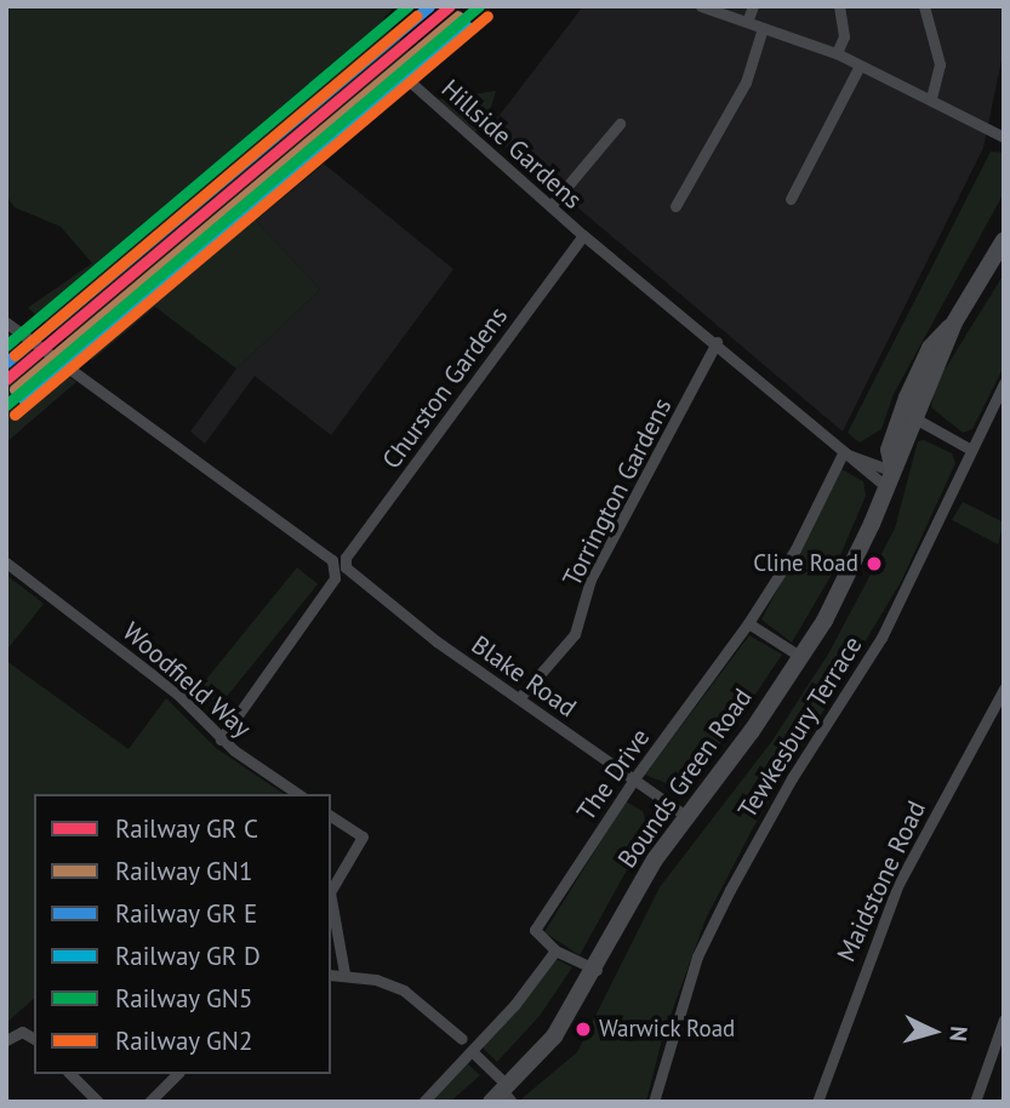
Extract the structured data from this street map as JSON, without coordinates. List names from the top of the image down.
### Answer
{
  "streets": {
    "main road": ["Bounds Green Road"],
    "street": [
      "Hillside Gardens",
      "Churston Gardens",
      "Torrington Gardens",
      "Blake Road",
      "Woodfield Way",
      "Tewkesbury Terrace",
      "The Drive",
      "Maidstone Road"
    ]
  },
  "crossings": [
    ["Hillside Gardens", "Churston Gardens"],
    ["Churston Gardens", "Blake Road"],
    ["Churston Gardens", "Woodfield Way"],
    ["Torrington Gardens", "Blake Road"],
    ["Blake Road", "The Drive"],
    ["Blake Road", "Bounds Green Road"]
  ],
  "places": ["Cline Road", "Warwick Road"],
  "lines": ["rail line GN5", "rail line GN1", "rail line GN2"],
  "legend": [
    "Railway GR C",
    "Railway GN1",
    "Railway GR E",
    "Railway GR D",
    "Railway GN5",
    "Railway GN2"
  ],
  "north": "right"
}
